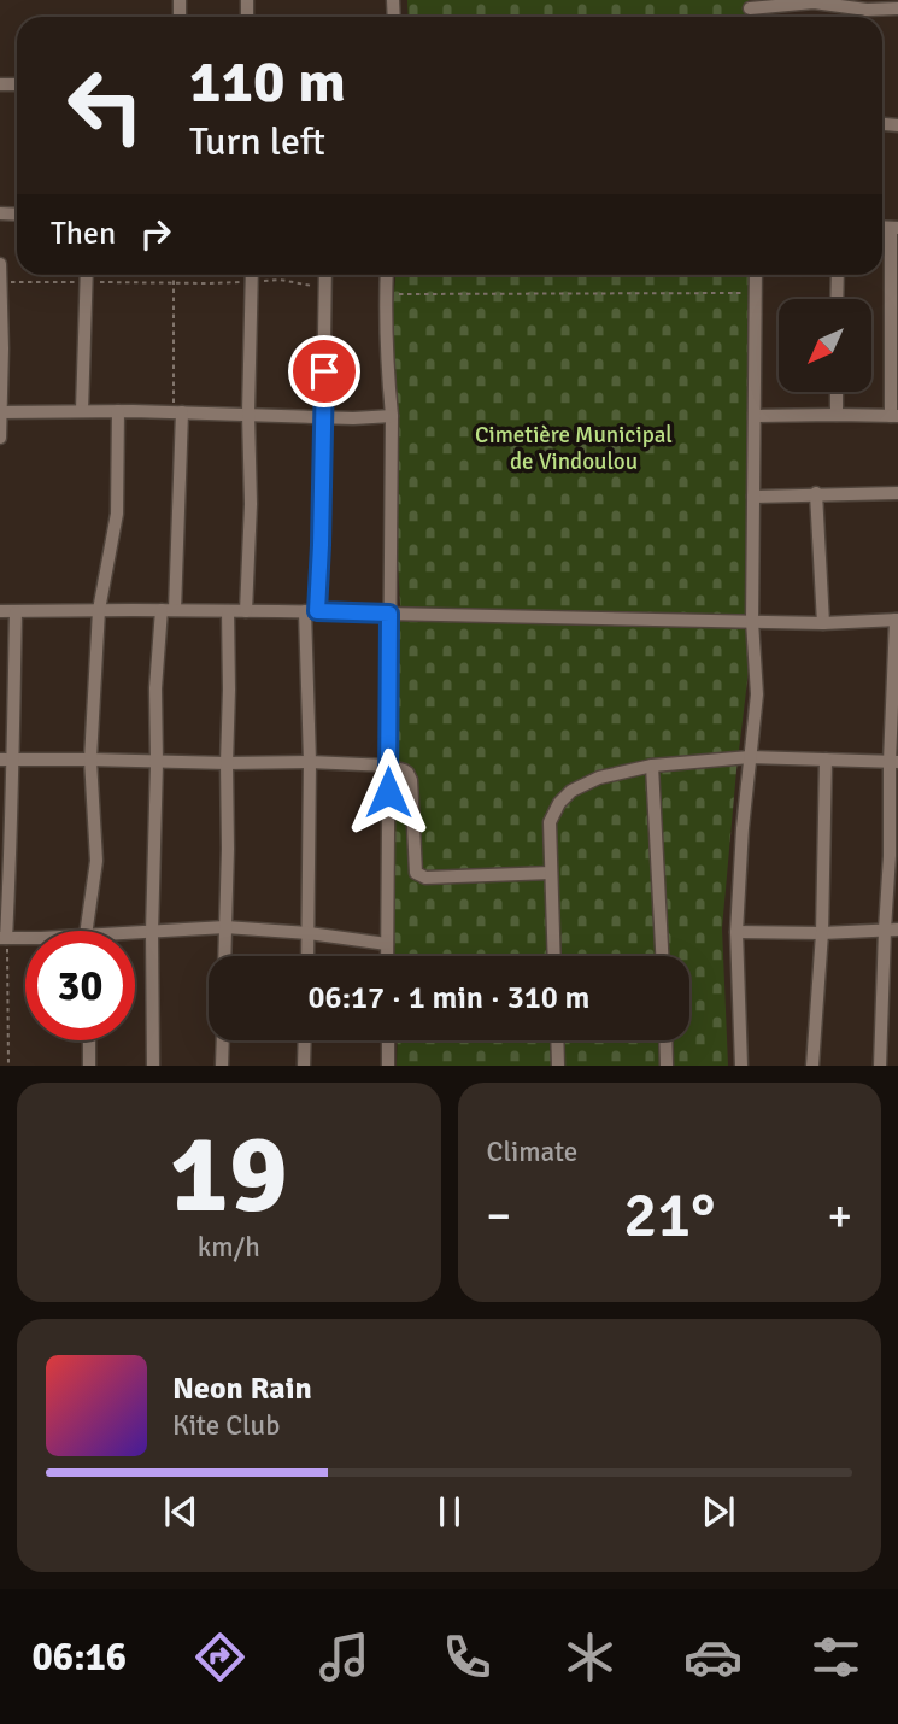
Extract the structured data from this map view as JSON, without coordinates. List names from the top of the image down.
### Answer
{
  "parks": ["Cimetière Municipal de Vindoulou"],
  "north": "bottom left",
  "page": {
    "turn": ["110 m", "Turn left"],
    "then": "Then",
    "limit": "30",
    "trip": "06:17 · 1 min · 310 m",
    "tile": [
      ["19", "km/h"],
      "Climate"
    ],
    "heat": ["−", "21°", "+"],
    "song": ["Neon Rain", "Kite Club"],
    "tabs": "06:16"
  }
}
